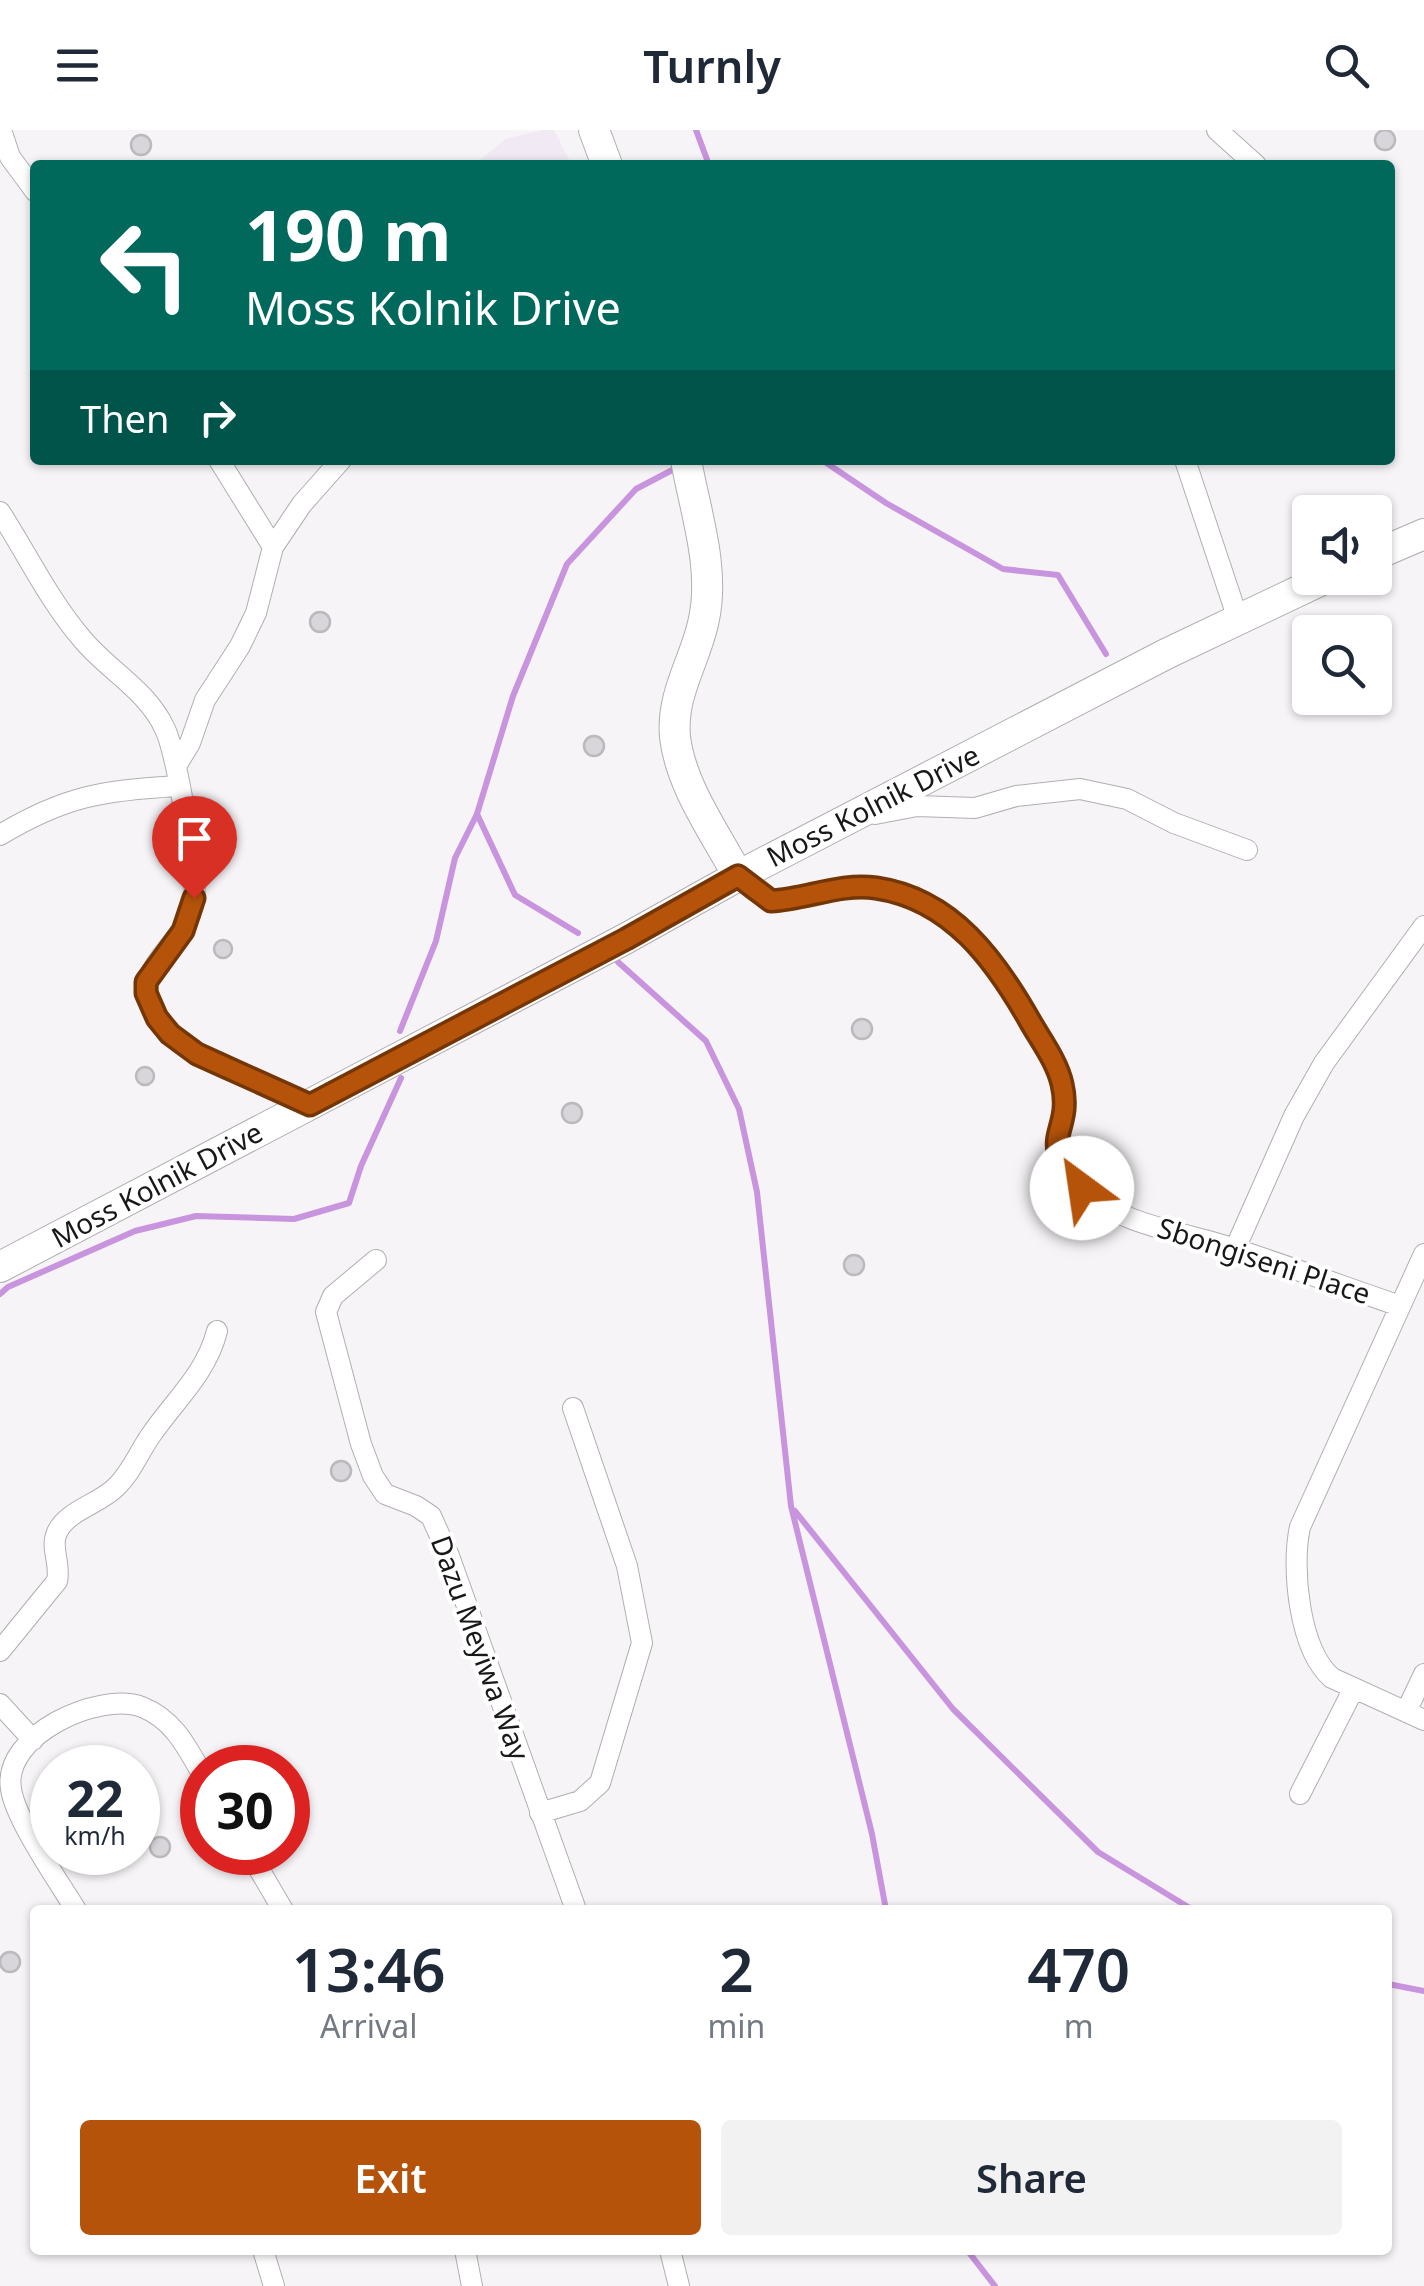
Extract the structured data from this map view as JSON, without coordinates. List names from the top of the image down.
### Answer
{
  "streets": {
    "main road": ["Moss Kolnik Drive"],
    "street": ["Sbongiseni Place", "Dazu Meyiwa Way"]
  },
  "crossings": [
    ["Moss Kolnik Drive", "Sbongiseni Place"]
  ],
  "page": {
    "header": "Turnly",
    "turn": ["190 m", "Moss Kolnik Drive"],
    "then": "Then",
    "speed": "22 km/h",
    "limit": "30",
    "eta": [
      "13:46",
      "Arrival",
      "2",
      "min",
      "470",
      "m"
    ],
    "buttons": ["Exit", "Share"]
  }
}
